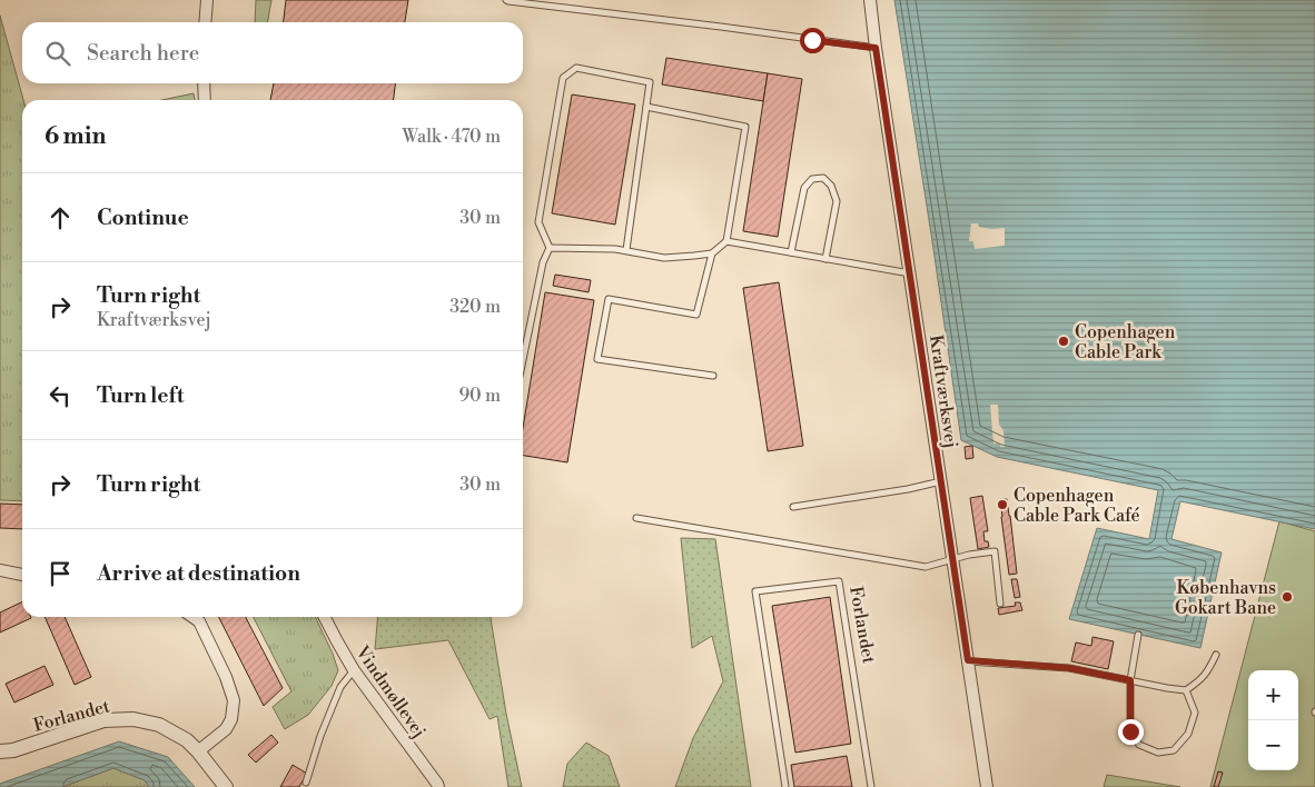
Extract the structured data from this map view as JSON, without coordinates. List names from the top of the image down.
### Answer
{
  "streets": {
    "street": ["Kraftværksvej", "Forlandet", "Vindmøllevej"]
  },
  "places": ["Copenhagen Cable Park", "Copenhagen Cable Park Café", "Københavns Gokart Bane"],
  "page": {
    "search": "Search here",
    "heading": ["6 min", "Walk · 470 m"],
    "list": [
      ["Continue", "30 m"],
      ["Turn right", "Kraftværksvej", "320 m"],
      ["Turn left", "90 m"],
      ["Turn right", "30 m"],
      "Arrive at destination"
    ],
    "map_buttons": ["+", "−"]
  }
}
